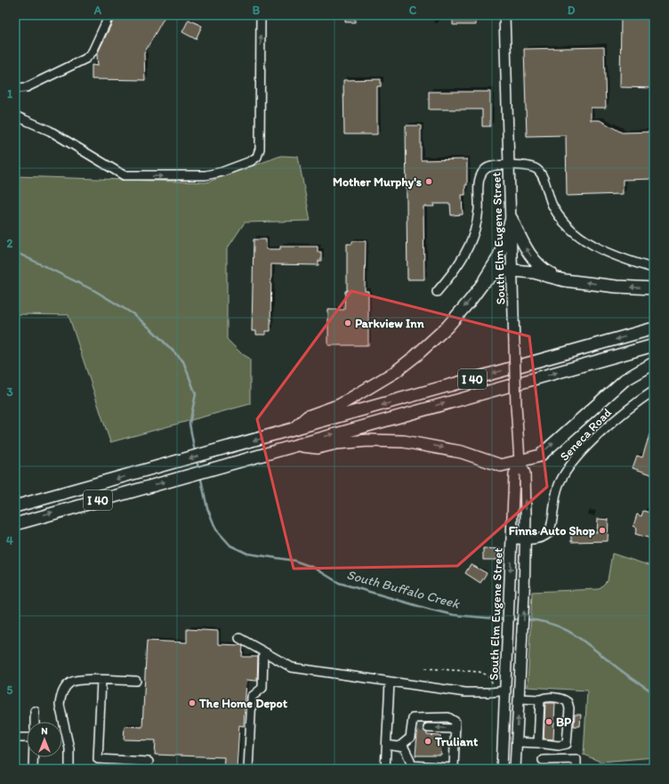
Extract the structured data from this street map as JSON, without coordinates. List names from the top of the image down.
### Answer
{
  "streets": {
    "highway": ["I 40"],
    "main road": ["South Elm Eugene Street"],
    "street": ["Seneca Road"]
  },
  "crossings": [
    ["South Elm Eugene Street", "Seneca Road"]
  ],
  "water": ["South Buffalo Creek"],
  "places": [
    "Mother Murphy's",
    "Parkview Inn",
    "Finns Auto Shop",
    "The Home Depot",
    "BP",
    "Truliant"
  ],
  "north": "top",
  "grid": {
    "columns": [
      "A",
      "B",
      "C",
      "D"
    ],
    "rows": [
      "1",
      "2",
      "3",
      "4",
      "5"
    ]
  }
}
